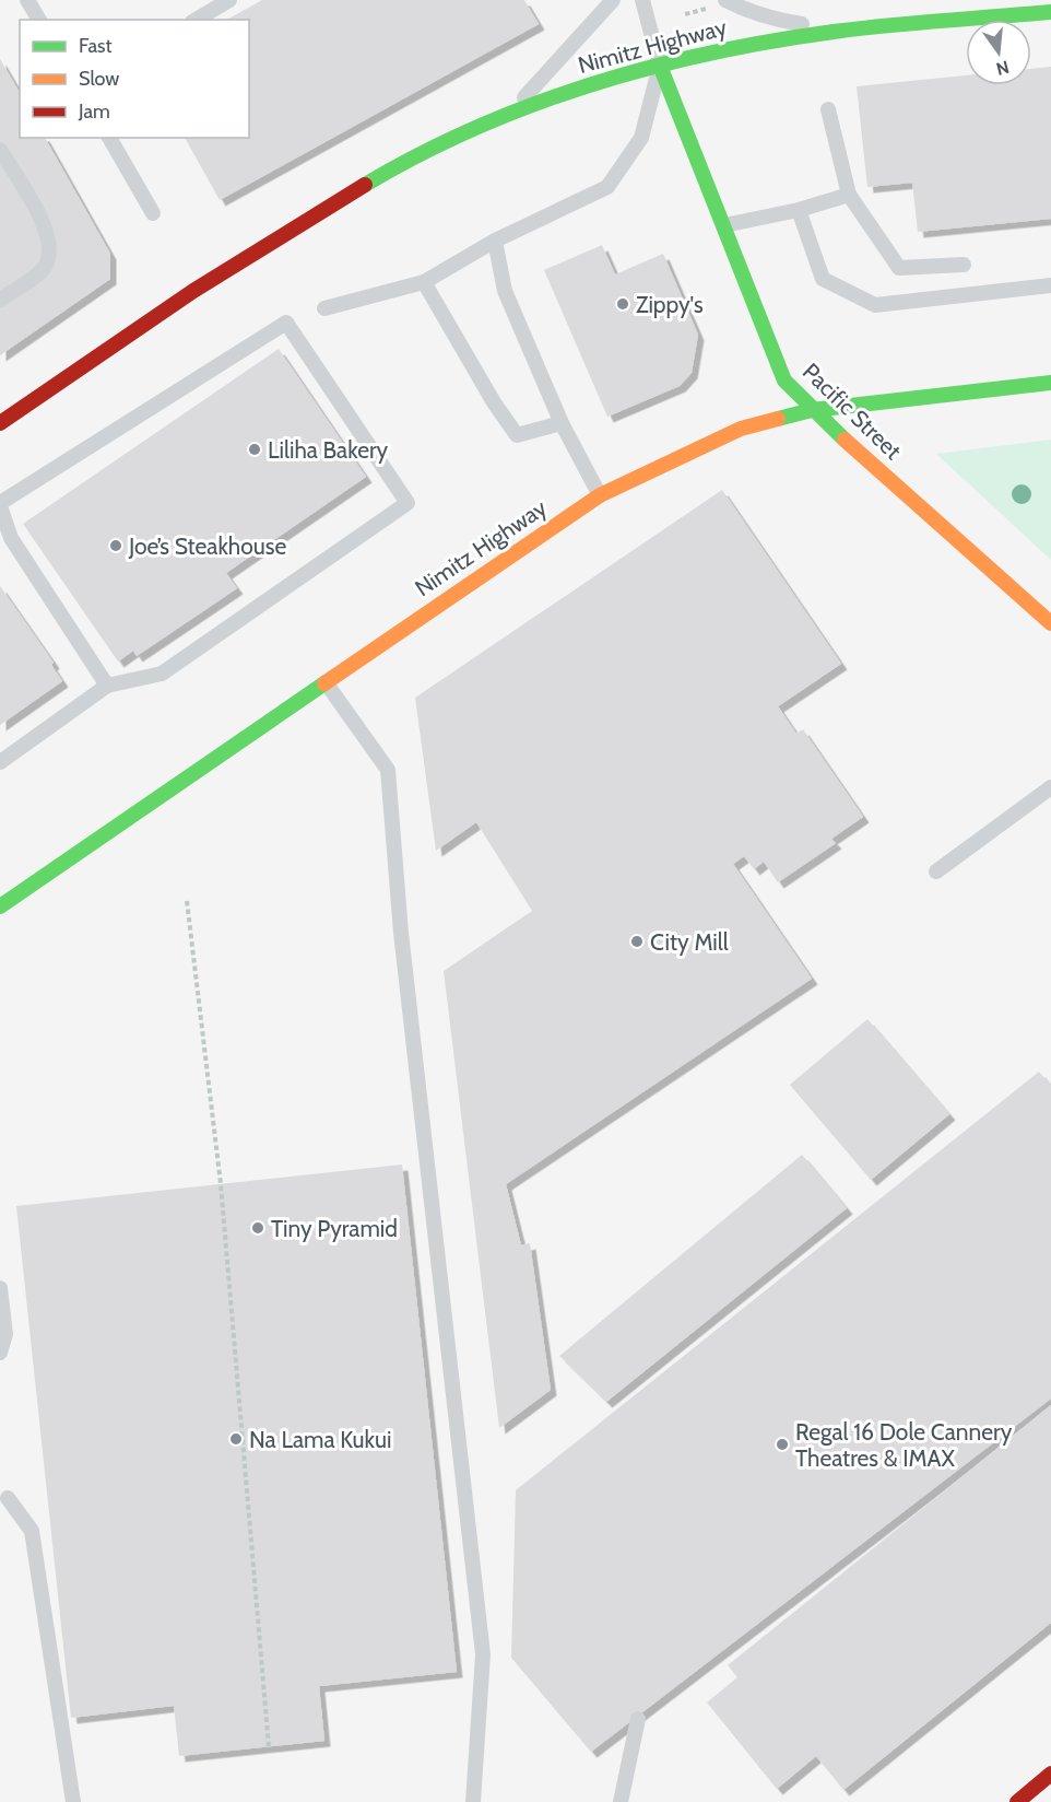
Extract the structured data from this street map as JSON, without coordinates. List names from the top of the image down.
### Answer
{
  "streets": {
    "main road": ["Nimitz Highway", "Pacific Street"]
  },
  "crossings": [
    ["Nimitz Highway", "Pacific Street"]
  ],
  "places": [
    "Zippy's",
    "Liliha Bakery",
    "Joe’s Steakhouse",
    "City Mill",
    "Tiny Pyramid",
    "Na Lama Kukui",
    "Regal 16 Dole Cannery Theatres & IMAX"
  ],
  "legend": ["Fast", "Slow", "Jam"],
  "north": "bottom"
}
